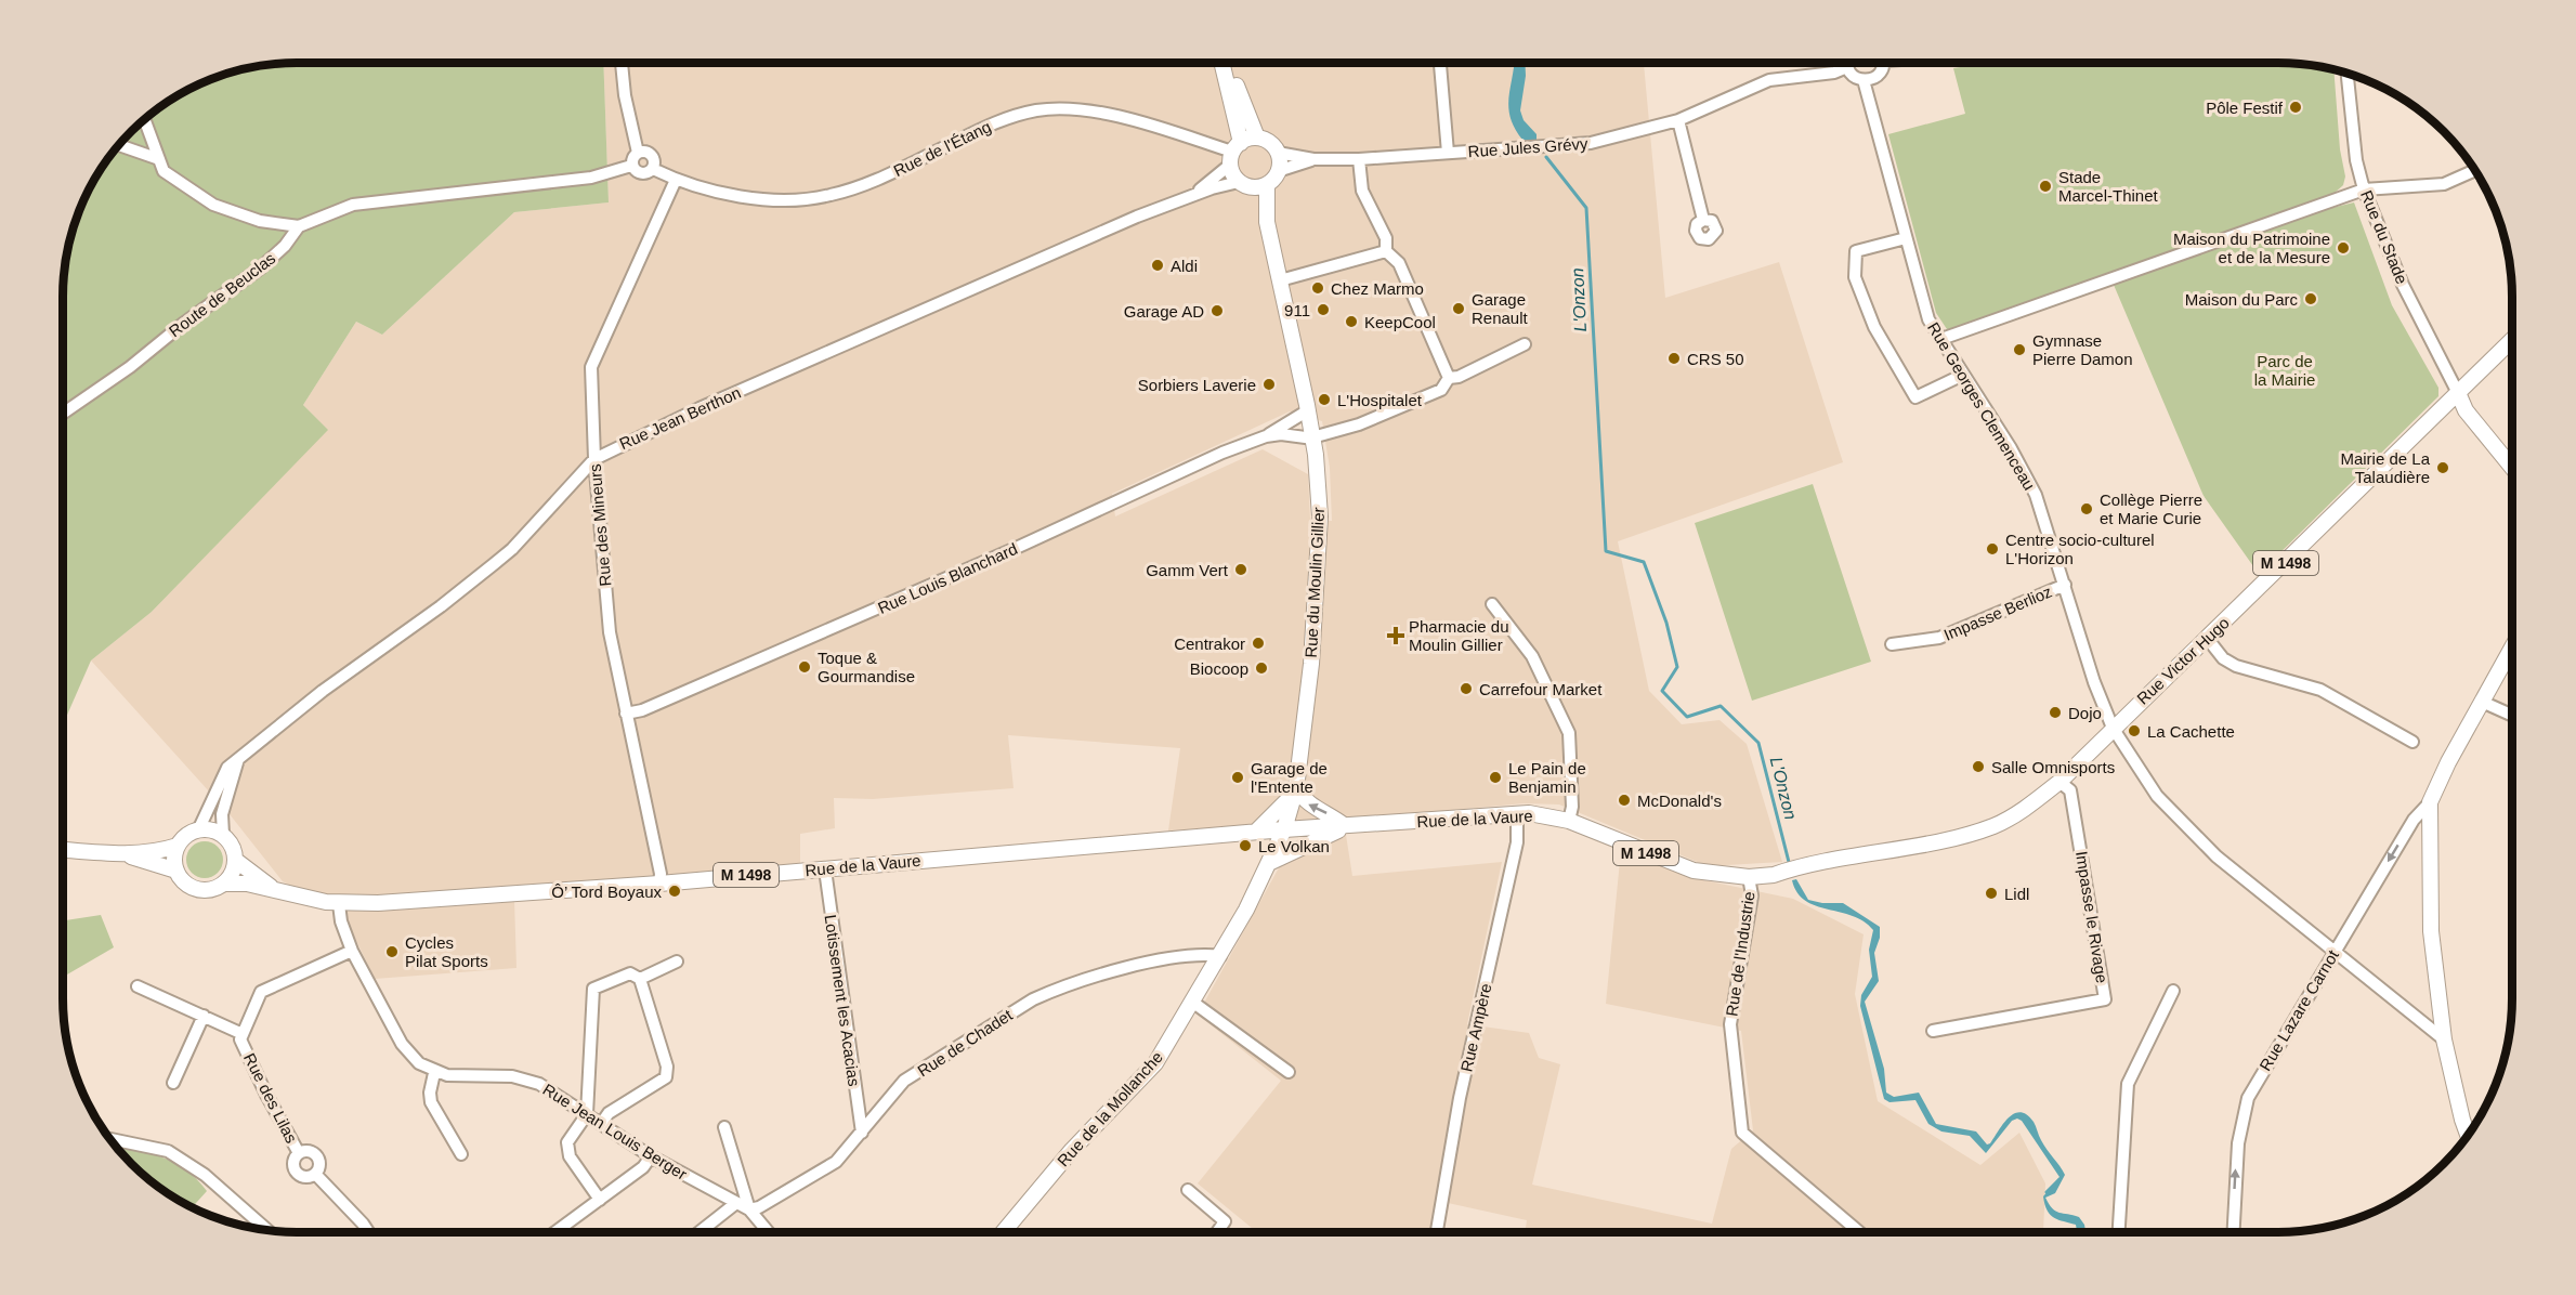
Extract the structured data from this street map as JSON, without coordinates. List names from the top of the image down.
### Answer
{
  "streets": {
    "main road": [
      "M 1498",
      "Rue du Moulin Gillier",
      "Rue Victor Hugo",
      "Rue de la Vaure",
      "Rue de la Mollanche"
    ],
    "street": [
      "Rue Jules Grévy",
      "Rue de l'Étang",
      "Rue du Stade",
      "Route de Beuclas",
      "Rue Georges Clemenceau",
      "Rue Jean Berthon",
      "Rue des Mineurs",
      "Rue Louis Blanchard",
      "Impasse Berlioz",
      "Impasse le Rivage",
      "Rue de l'Industrie",
      "Lotissement les Acacias",
      "Rue Lazare Carnot",
      "Rue Ampère",
      "Rue de Chadet",
      "Rue des Lilas",
      "Rue Jean Louis Berger"
    ]
  },
  "crossings": [
    ["Rue de l'Étang", "Route de Beuclas"],
    ["Rue de l'Étang", "Rue des Mineurs"],
    ["Rue de l'Étang", "Rue du Moulin Gillier"],
    ["Rue du Stade", "Rue Victor Hugo"],
    ["Rue Georges Clemenceau", "Impasse Berlioz"],
    ["Rue Georges Clemenceau", "Rue Victor Hugo"],
    ["Rue Georges Clemenceau", "Rue Lazare Carnot"],
    ["Rue Jean Berthon", "Rue des Mineurs"],
    ["Rue Jean Berthon", "M 1498"],
    ["Rue des Mineurs", "Rue Louis Blanchard"],
    ["Rue des Mineurs", "Rue de la Vaure"],
    ["M 1498", "Rue du Moulin Gillier"],
    ["M 1498", "Rue de la Vaure"],
    ["Rue Louis Blanchard", "Rue du Moulin Gillier"],
    ["Rue du Moulin Gillier", "Rue de la Vaure"],
    ["Rue du Moulin Gillier", "Rue de la Mollanche"],
    ["Rue Victor Hugo", "Rue de la Vaure"],
    ["Rue Victor Hugo", "Impasse le Rivage"],
    ["Rue de la Vaure", "Rue de l'Industrie"],
    ["Rue de la Vaure", "Lotissement les Acacias"],
    ["Rue de la Vaure", "Rue Ampère"],
    ["Rue de la Vaure", "Rue de la Mollanche"],
    ["Lotissement les Acacias", "Rue de Chadet"],
    ["Rue de Chadet", "Rue de la Mollanche"],
    ["Rue de Chadet", "Rue Jean Louis Berger"]
  ],
  "water": ["L'Onzon"],
  "parks": ["Parc de la Mairie"],
  "places": {
    "other": [
      "Pôle Festif",
      "Stade Marcel-Thinet",
      "Maison du Patrimoine et de la Mesure",
      "Aldi",
      "Chez Marmo",
      "Maison du Parc",
      "Garage Renault",
      "911",
      "Garage AD",
      "KeepCool",
      "Gymnase Pierre Damon",
      "CRS 50",
      "Sorbiers Laverie",
      "L'Hospitalet",
      "Mairie de La Talaudière",
      "Collège Pierre et Marie Curie",
      "Centre socio-culturel L'Horizon",
      "Gamm Vert",
      "Centrakor",
      "Toque & Gourmandise",
      "Biocoop",
      "Carrefour Market",
      "Dojo",
      "La Cachette",
      "Salle Omnisports",
      "Garage de l'Entente",
      "Le Pain de Benjamin",
      "McDonald's",
      "Le Volkan",
      "Ô’ Tord Boyaux",
      "Lidl",
      "Cycles Pilat Sports"
    ],
    "health": ["Pharmacie du Moulin Gillier"]
  }
}
